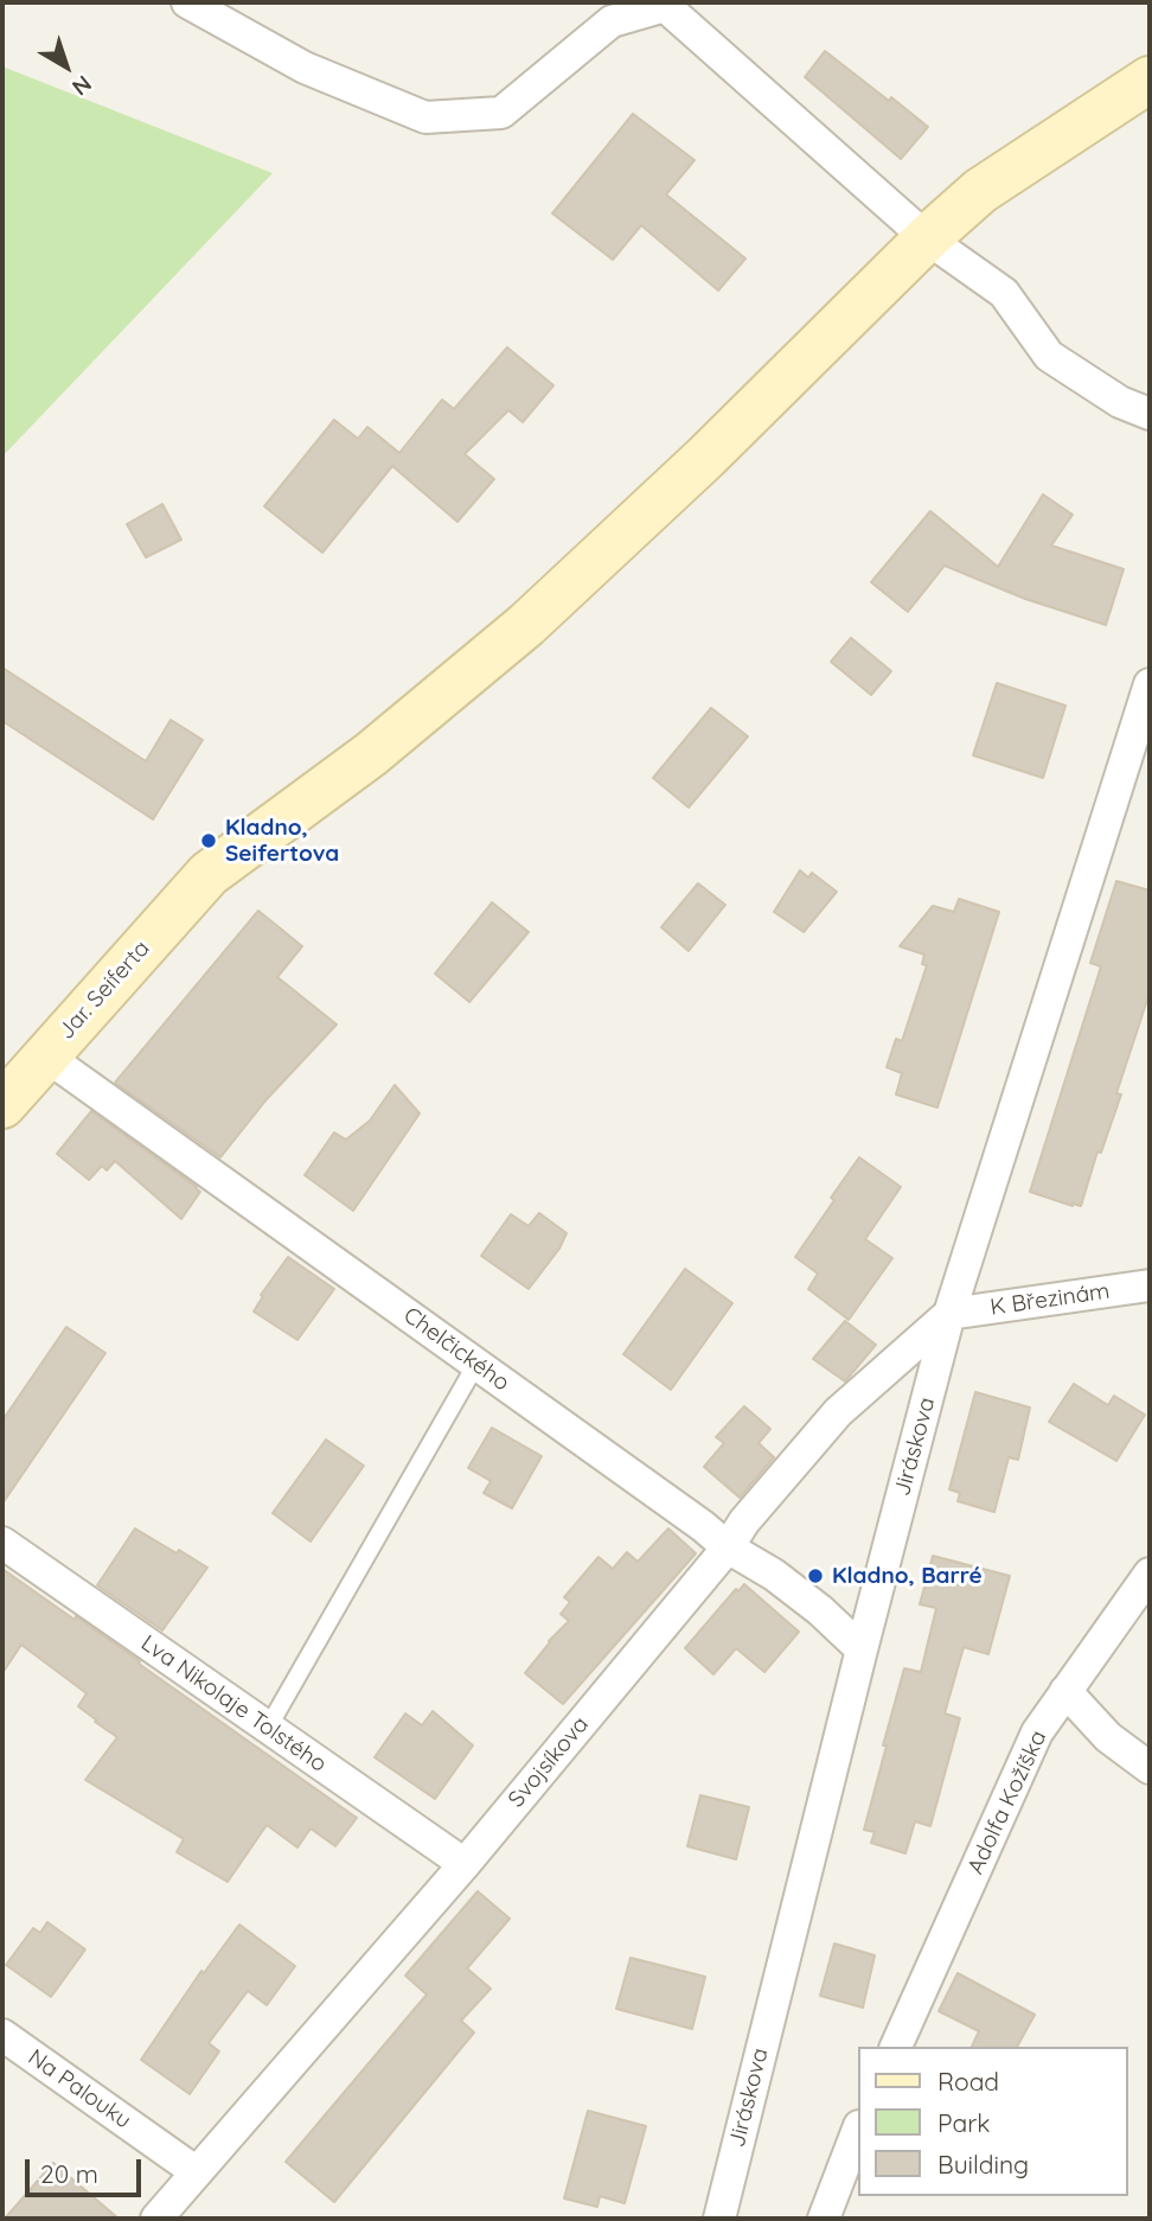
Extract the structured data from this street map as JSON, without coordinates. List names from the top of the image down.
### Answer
{
  "streets": {
    "street": [
      "Jar. Seiferta",
      "K Březinám",
      "Chelčického",
      "Jiráskova",
      "Lva Nikolaje Tolstého",
      "Svojsíkova",
      "Adolfa Kožíška",
      "Na Palouku"
    ]
  },
  "crossings": [
    ["Jar. Seiferta", "Chelčického"],
    ["K Březinám", "Jiráskova"],
    ["K Březinám", "Svojsíkova"],
    ["Chelčického", "Jiráskova"],
    ["Chelčického", "Svojsíkova"],
    ["Jiráskova", "Svojsíkova"],
    ["Lva Nikolaje Tolstého", "Svojsíkova"],
    ["Svojsíkova", "Na Palouku"]
  ],
  "places": ["Kladno, Seifertova", "Kladno, Barré"],
  "legend": ["Road", "Park", "Building"],
  "scale_bar": "20 m",
  "north": "bottom right"
}
